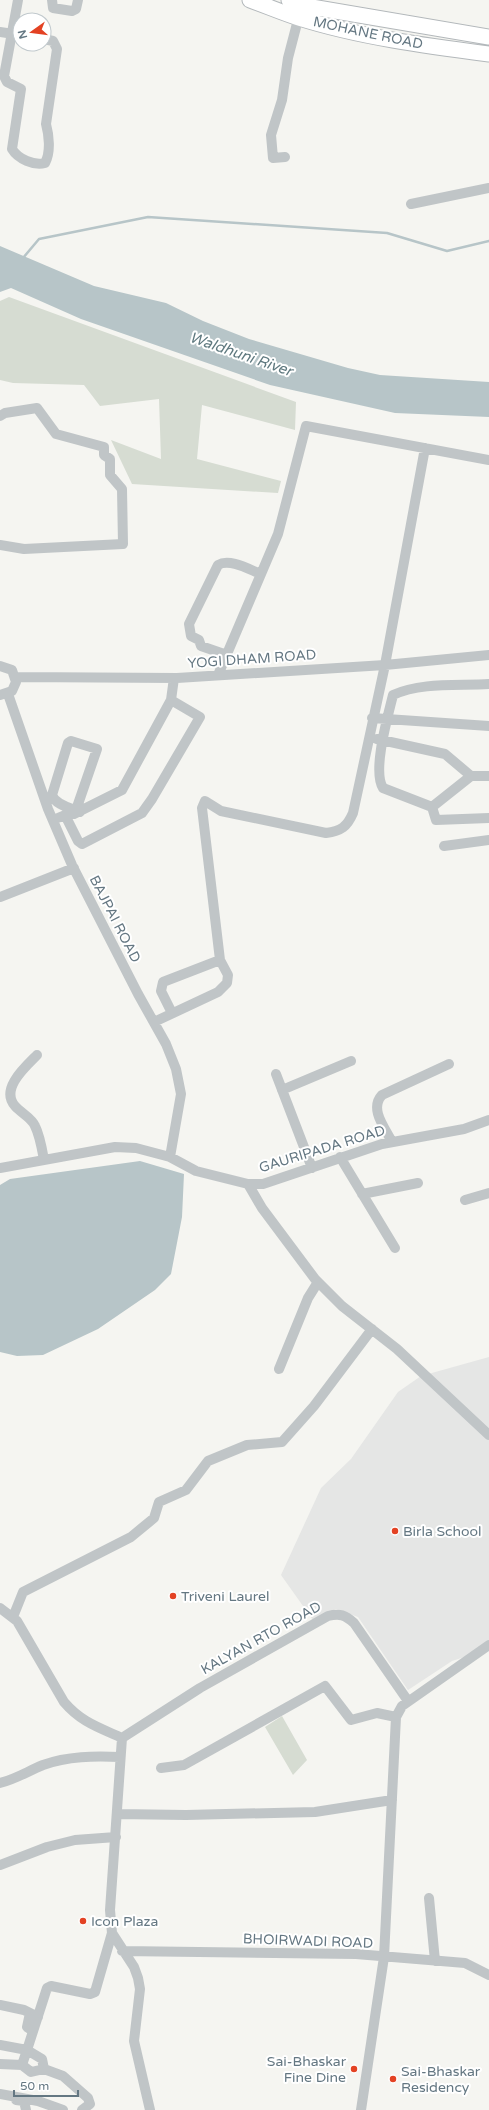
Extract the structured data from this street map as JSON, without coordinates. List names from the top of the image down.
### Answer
{
  "streets": {
    "main road": ["MOHANE ROAD"],
    "street": [
      "YOGI DHAM ROAD",
      "BAJPAI ROAD",
      "GAURIPADA ROAD",
      "KALYAN RTO ROAD",
      "BHOIRWADI ROAD"
    ]
  },
  "crossings": [
    ["YOGI DHAM ROAD", "BAJPAI ROAD"],
    ["BAJPAI ROAD", "GAURIPADA ROAD"]
  ],
  "water": ["Waldhuni River"],
  "places": [
    "Birla School",
    "Triveni Laurel",
    "Icon Plaza",
    "Sai-Bhaskar Fine Dine",
    "Sai-Bhaskar Residency"
  ],
  "scale_bar": "50 m",
  "north": "left"
}
